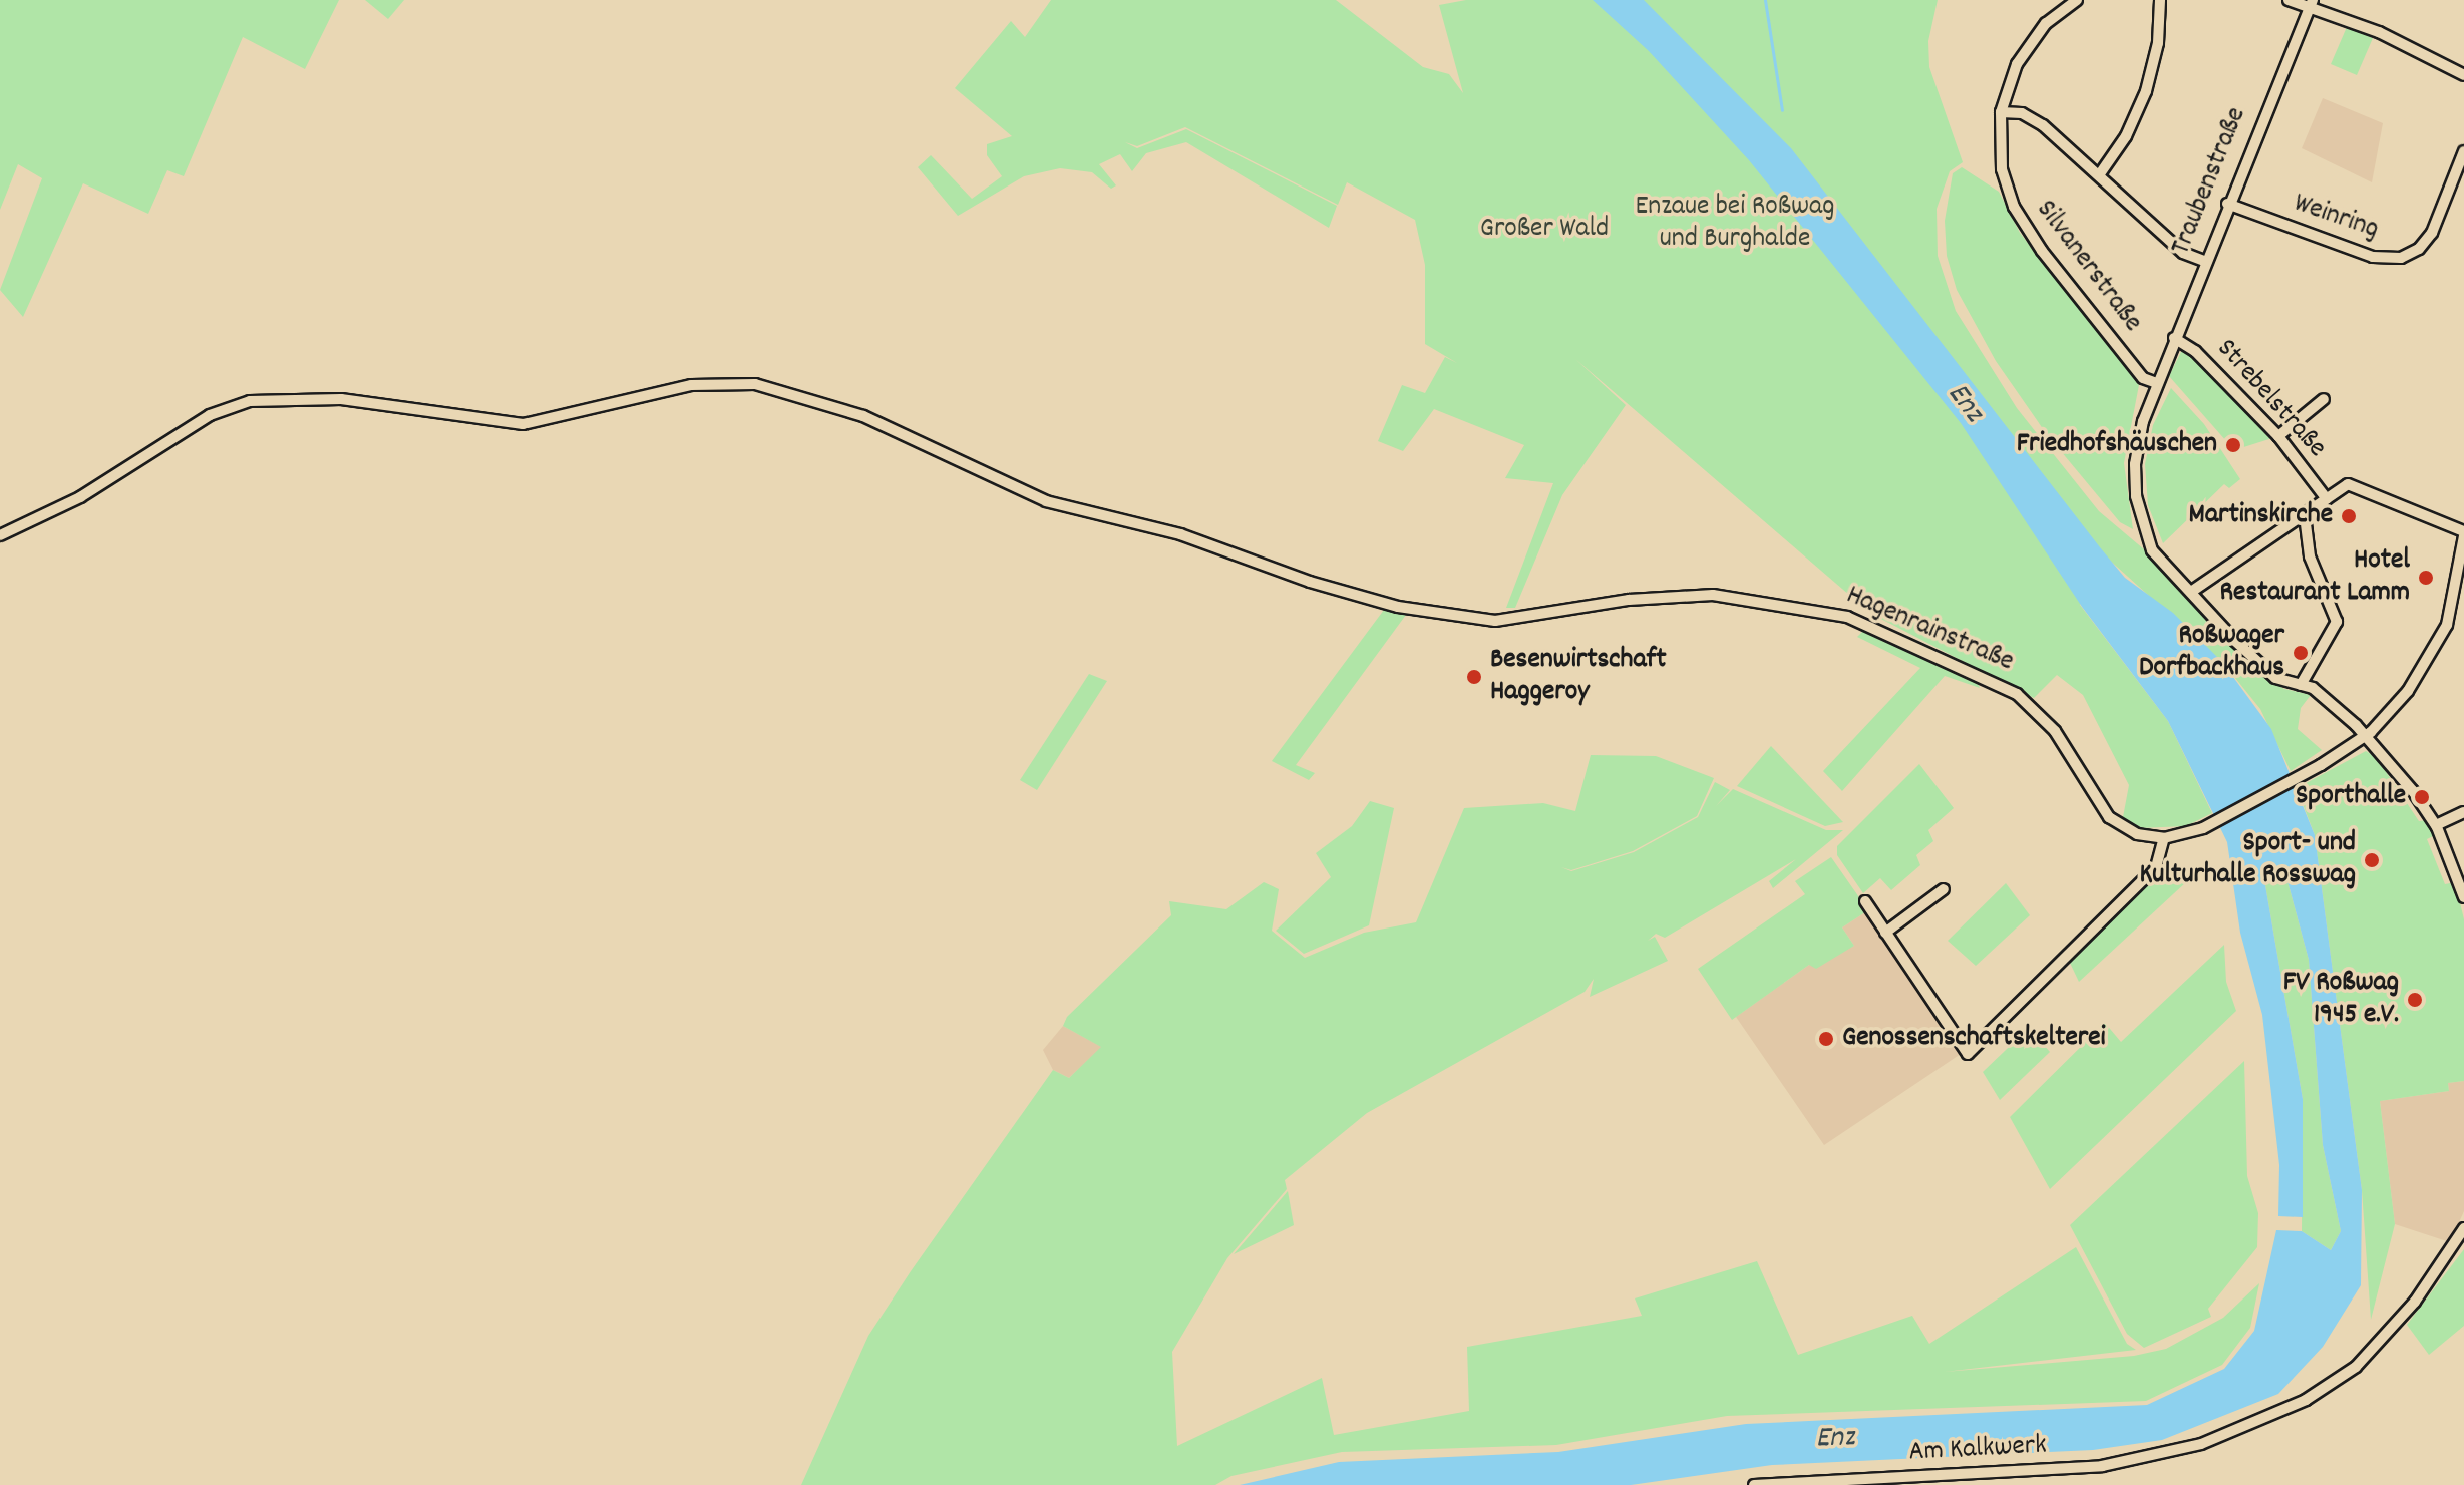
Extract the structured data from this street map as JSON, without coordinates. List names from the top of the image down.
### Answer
{
  "streets": {
    "street": [
      "Traubenstraße",
      "Weinring",
      "Silvanerstraße",
      "Strebelstraße",
      "Hagenrainstraße",
      "Am Kalkwerk"
    ]
  },
  "crossings": [
    ["Traubenstraße", "Weinring"],
    ["Traubenstraße", "Silvanerstraße"],
    ["Traubenstraße", "Strebelstraße"]
  ],
  "water": ["Enz"],
  "parks": ["Enzaue bei Roßwag und Burghalde", "Großer Wald"],
  "places": [
    "Friedhofshäuschen",
    "Martinskirche",
    "Hotel Restaurant Lamm",
    "Roßwager Dorfbackhaus",
    "Besenwirtschaft Haggeroy",
    "Sporthalle",
    "Sport- und Kulturhalle Rosswag",
    "FV Roßwag 1945 e.V.",
    "Genossenschaftskelterei"
  ]
}
